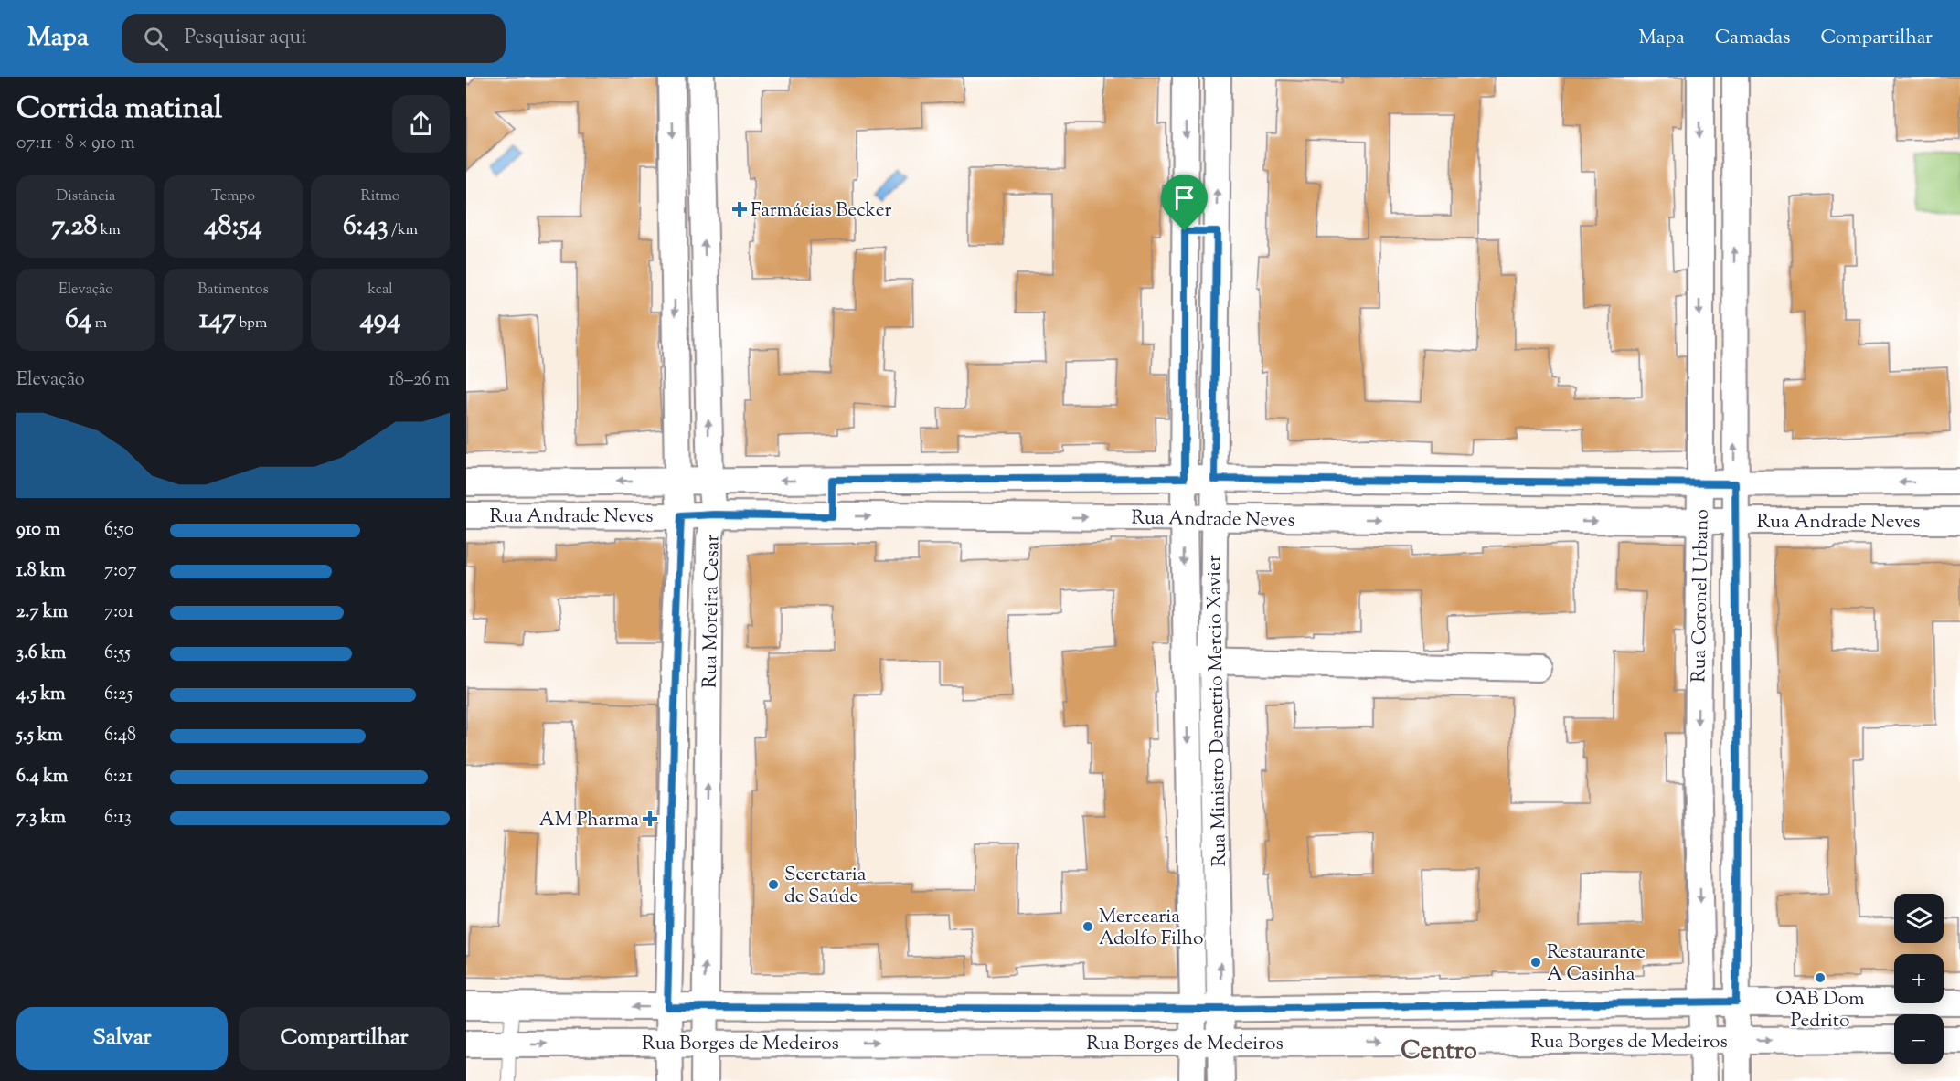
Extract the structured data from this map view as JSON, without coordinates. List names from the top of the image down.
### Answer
{
  "streets": {
    "street": [
      "Rua Andrade Neves",
      "Rua Coronel Urbano",
      "Rua Moreira Cesar",
      "Rua Ministro Demetrio Mercio Xavier",
      "Rua Borges de Medeiros"
    ]
  },
  "crossings": [
    ["Rua Andrade Neves", "Rua Coronel Urbano"],
    ["Rua Andrade Neves", "Rua Moreira Cesar"],
    ["Rua Andrade Neves", "Rua Ministro Demetrio Mercio Xavier"],
    ["Rua Coronel Urbano", "Rua Borges de Medeiros"],
    ["Rua Moreira Cesar", "Rua Borges de Medeiros"],
    ["Rua Ministro Demetrio Mercio Xavier", "Rua Borges de Medeiros"]
  ],
  "districts": ["Centro"],
  "places": {
    "health": ["Farmácias Becker", "AM Pharma"],
    "other": [
      "Secretaria de Saúde",
      "Mercearia Adolfo Filho",
      "Restaurante A Casinha",
      "OAB Dom Pedrito"
    ]
  },
  "page": {
    "header": "Mapa",
    "search": "Pesquisar aqui",
    "nav": ["Mapa", "Camadas", "Compartilhar"],
    "heading": ["Corrida matinal", "07:11 · 8 × 910 m"],
    "stats": [
      ["Distância", "7.28 km"],
      ["Tempo", "48:54"],
      ["Ritmo", "6:43 /km"],
      ["Elevação", "64 m"],
      ["Batimentos", "147 bpm"],
      ["kcal", "494"]
    ],
    "chart": ["Elevação", "18–26 m"],
    "list": [
      {
        "name": "910 m",
        "note": "6:50"
      },
      {
        "name": "1.8 km",
        "note": "7:07"
      },
      {
        "name": "2.7 km",
        "note": "7:01"
      },
      {
        "name": "3.6 km",
        "note": "6:55"
      },
      {
        "name": "4.5 km",
        "note": "6:25"
      },
      {
        "name": "5.5 km",
        "note": "6:48"
      },
      {
        "name": "6.4 km",
        "note": "6:21"
      },
      {
        "name": "7.3 km",
        "note": "6:13"
      }
    ],
    "map_buttons": ["+", "−"],
    "buttons": ["Salvar", "Compartilhar"]
  }
}
